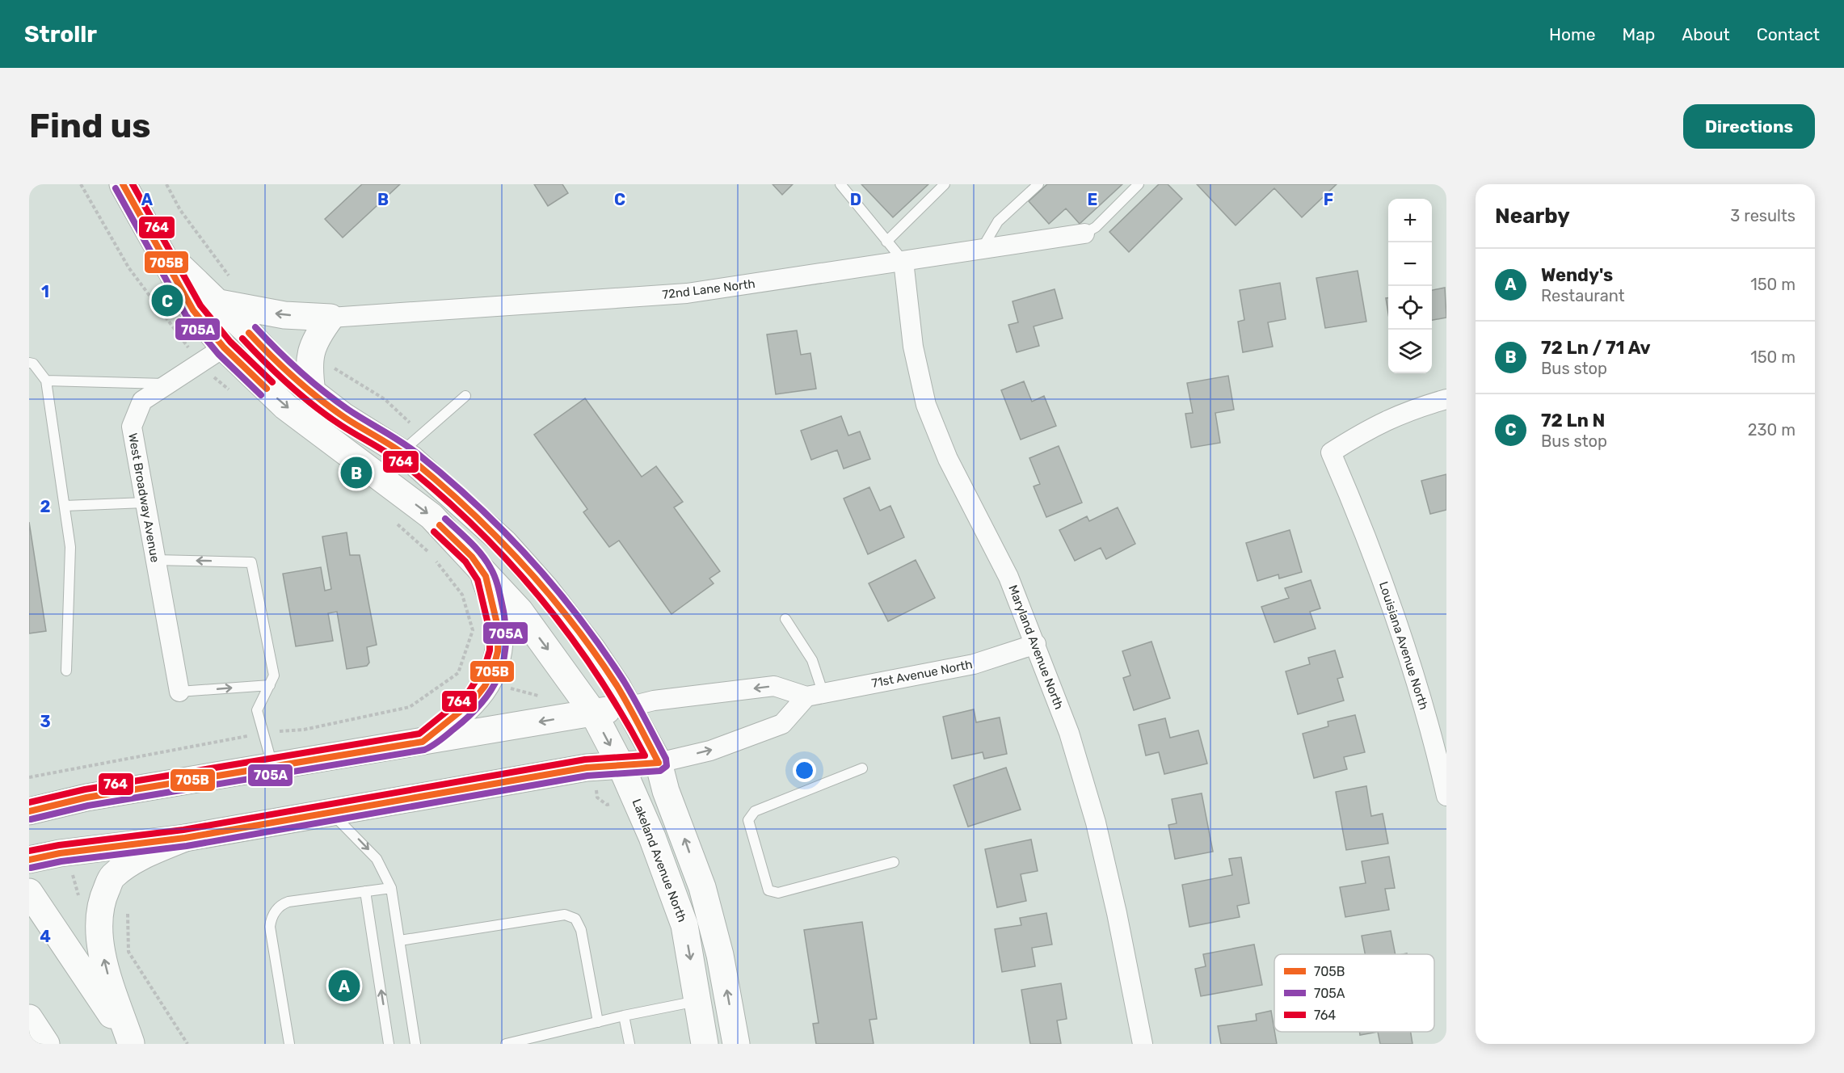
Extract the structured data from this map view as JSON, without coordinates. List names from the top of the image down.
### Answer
{
  "streets": {
    "main road": ["Lakeland Avenue North"],
    "street": [
      "72nd Lane North",
      "West Broadway Avenue",
      "Louisiana Avenue North",
      "Maryland Avenue North",
      "71st Avenue North"
    ]
  },
  "crossings": [
    ["72nd Lane North", "Maryland Avenue North"],
    ["Maryland Avenue North", "71st Avenue North"]
  ],
  "lines": ["transit line 705B", "transit line 764", "transit line 705A"],
  "legend": ["705B", "705A", "764"],
  "page": {
    "header": "Strollr",
    "nav": [
      "Home",
      "Map",
      "About",
      "Contact"
    ],
    "buttons": "Directions",
    "title": "Find us",
    "heading": ["Nearby", "3 results"],
    "map_buttons": ["+", "−"],
    "list": [
      {
        "mark": "A",
        "name": "Wendy's",
        "note": "Restaurant",
        "value": "150 m"
      },
      {
        "mark": "B",
        "name": "72 Ln / 71 Av",
        "note": "Bus stop",
        "value": "150 m"
      },
      {
        "mark": "C",
        "name": "72 Ln N",
        "note": "Bus stop",
        "value": "230 m"
      }
    ],
    "pins": ["C", "B", "A"]
  },
  "grid": {
    "columns": [
      "A",
      "B",
      "C",
      "D",
      "E",
      "F"
    ],
    "rows": [
      "1",
      "2",
      "3",
      "4"
    ]
  }
}
